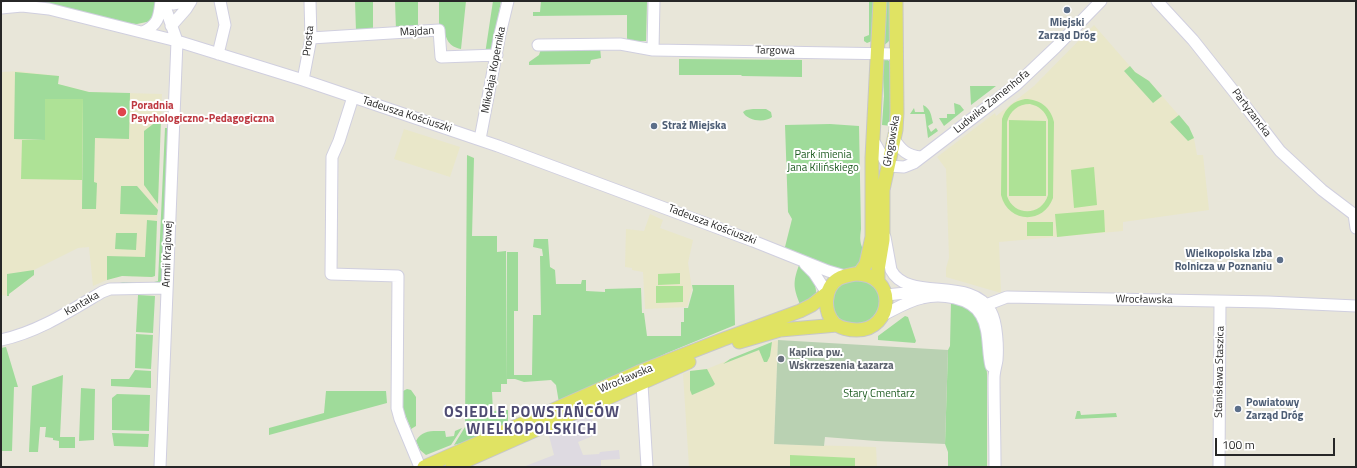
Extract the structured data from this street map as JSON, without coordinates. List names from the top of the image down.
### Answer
{
  "streets": {
    "main road": ["Głogowska", "Wrocławska"],
    "street": [
      "Majdan",
      "Prosta",
      "Targowa",
      "Mikołaja Kopernika",
      "Ludwika Zamenhofa",
      "Partyzancka",
      "Tadeusza Kościuszki",
      "Armii Krajowej",
      "Kantaka",
      "Stanisława Staszica"
    ]
  },
  "crossings": [
    ["Majdan", "Prosta"],
    ["Majdan", "Mikołaja Kopernika"],
    ["Prosta", "Tadeusza Kościuszki"],
    ["Targowa", "Głogowska"],
    ["Mikołaja Kopernika", "Tadeusza Kościuszki"],
    ["Ludwika Zamenhofa", "Głogowska"],
    ["Tadeusza Kościuszki", "Głogowska"],
    ["Tadeusza Kościuszki", "Armii Krajowej"],
    ["Tadeusza Kościuszki", "Wrocławska"],
    ["Głogowska", "Wrocławska"],
    ["Armii Krajowej", "Kantaka"],
    ["Wrocławska", "Stanisława Staszica"]
  ],
  "districts": ["OSIEDLE POWSTAŃCÓW WIELKOPOLSKICH"],
  "parks": ["Park imienia Jana Kilińskiego", "Stary Cmentarz"],
  "places": [
    "Miejski Zarząd Dróg",
    "Poradnia Psychologiczno-Pedagogiczna",
    "Straż Miejska",
    "Wielkopolska Izba Rolnicza w Poznaniu",
    "Kaplica pw. Wskrzeszenia Łazarza",
    "Powiatowy Zarząd Dróg"
  ],
  "scale_bar": "100 m"
}
